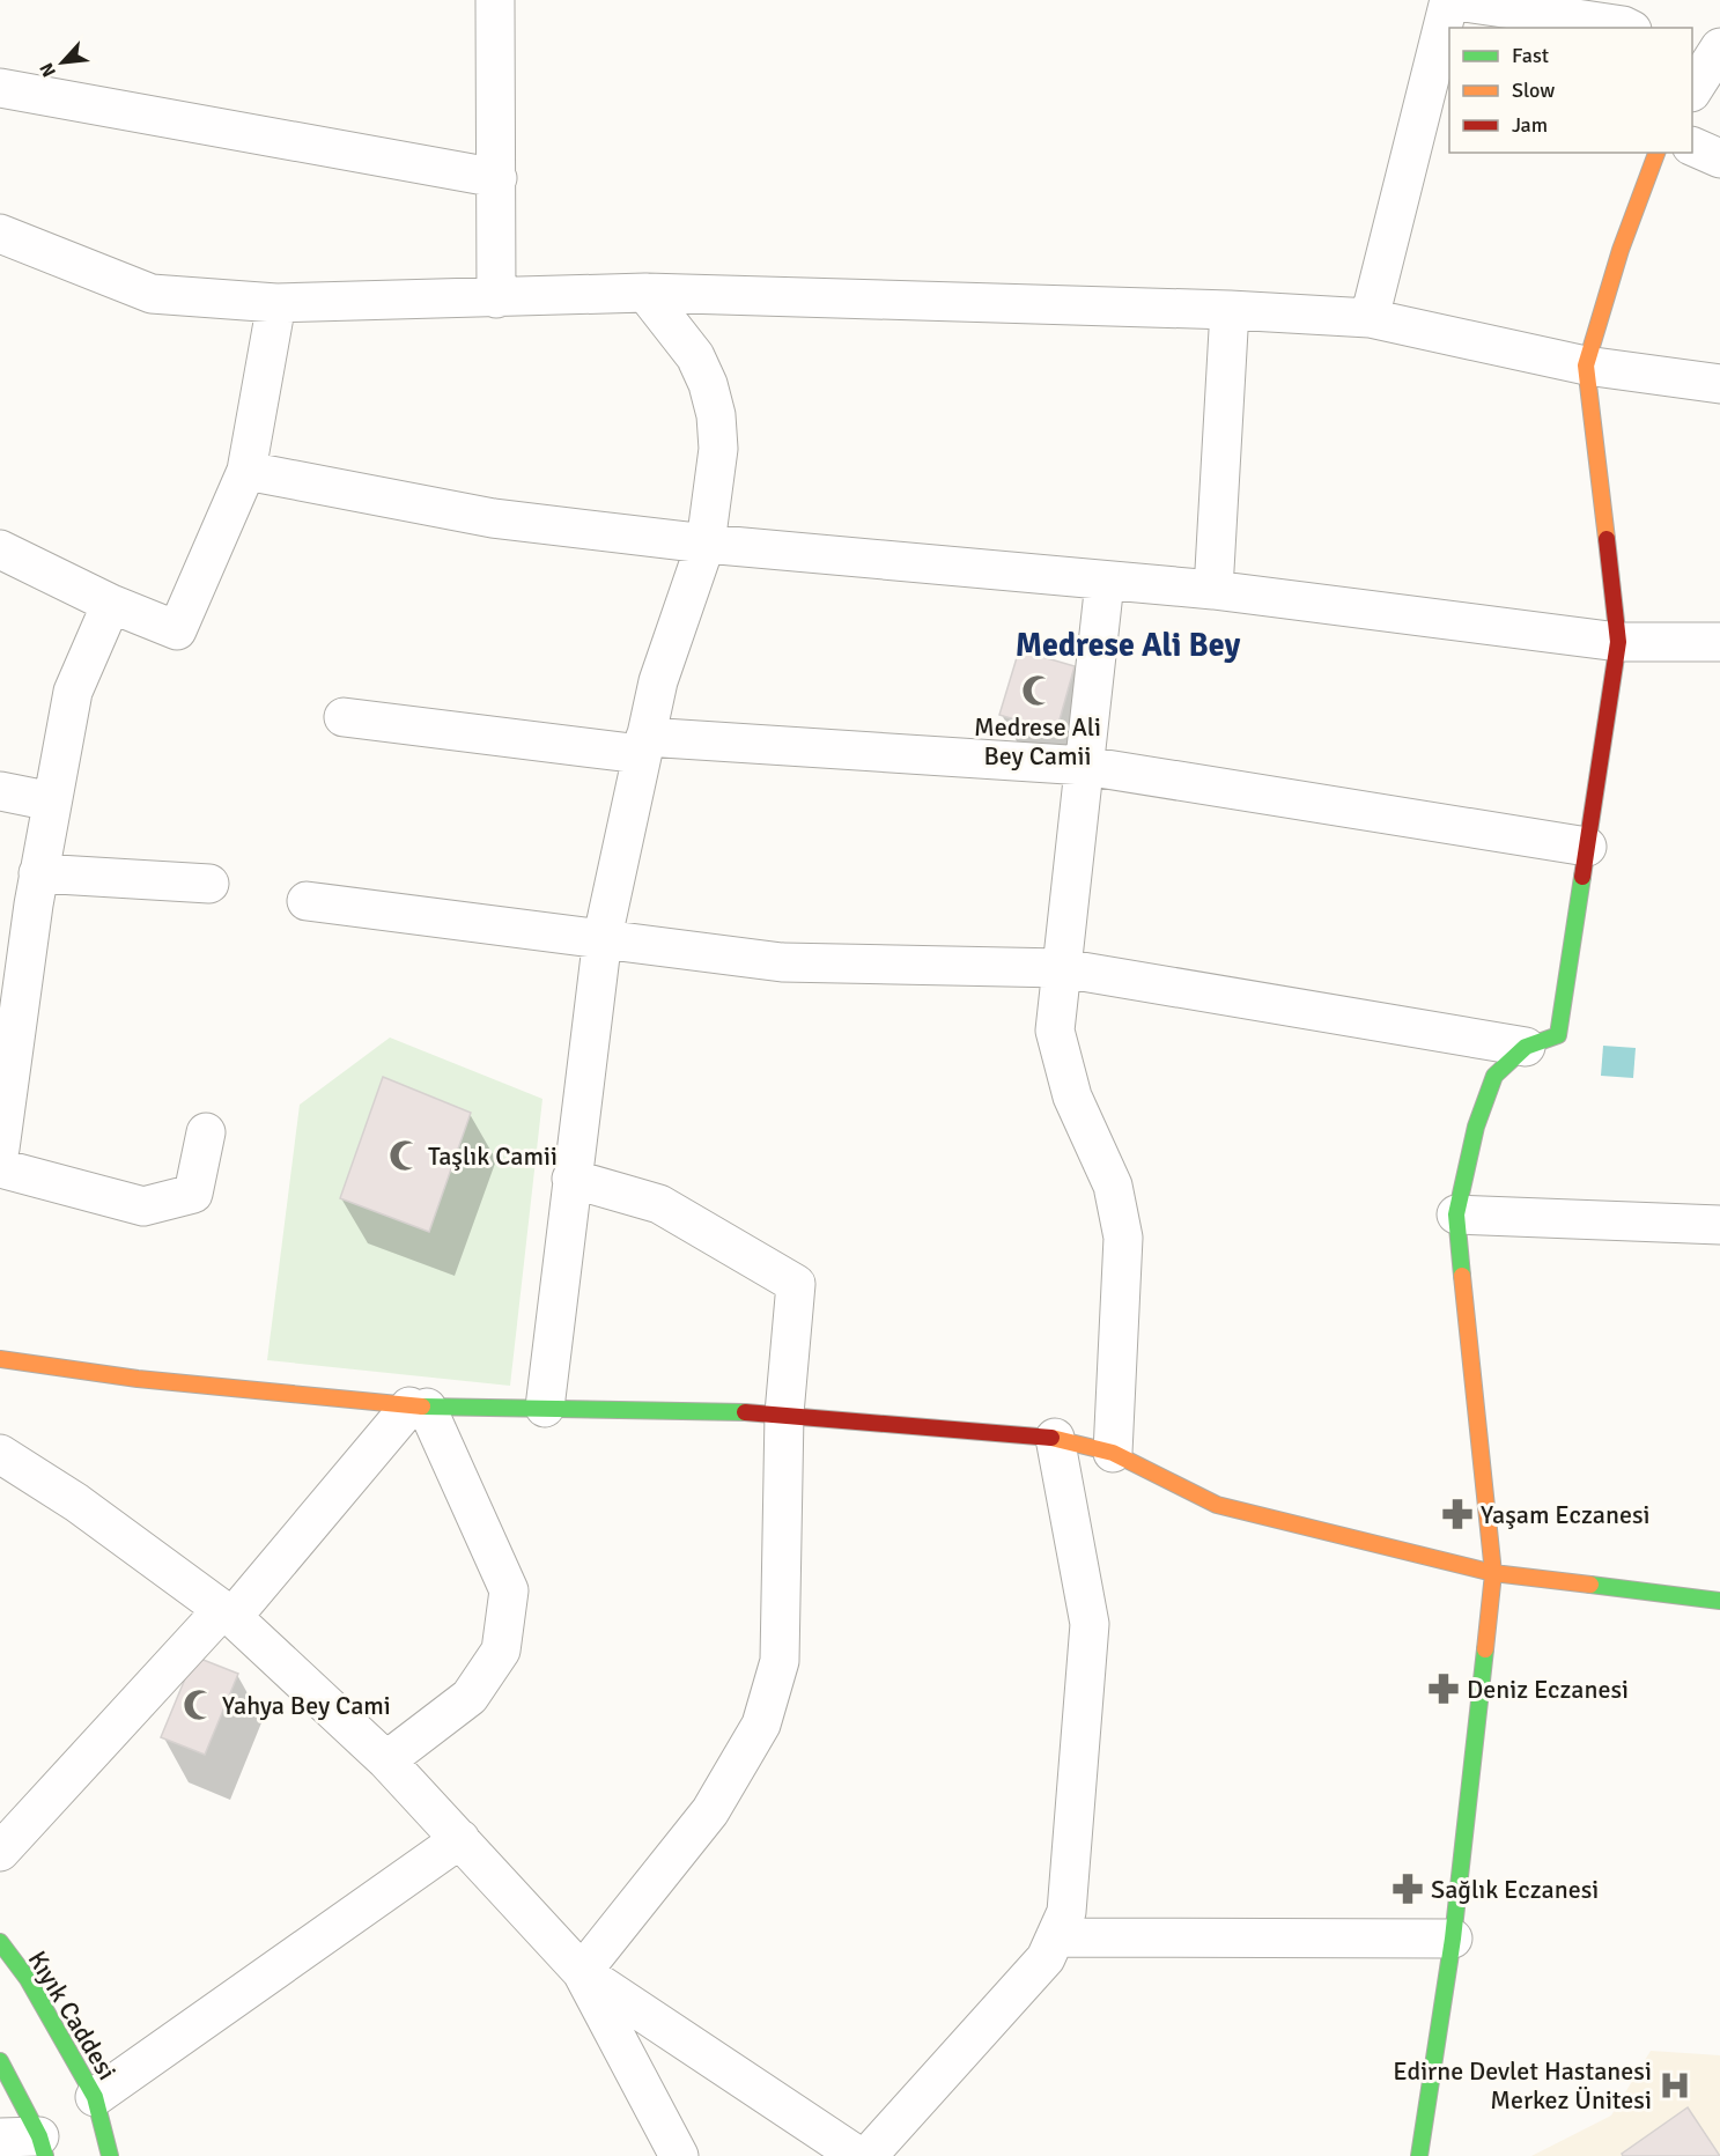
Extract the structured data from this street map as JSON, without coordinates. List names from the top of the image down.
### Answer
{
  "streets": {
    "street": ["Kıyık Caddesi"]
  },
  "districts": ["Medrese Ali Bey"],
  "places": {
    "mosque": ["Medrese Ali Bey Camii", "Taşlık Camii", "Yahya Bey Cami"],
    "pharmacy": ["Yaşam Eczanesi", "Deniz Eczanesi", "Sağlık Eczanesi"],
    "hospital": ["Edirne Devlet Hastanesi Merkez Ünitesi"]
  },
  "legend": ["Fast", "Slow", "Jam"],
  "north": "bottom left"
}
